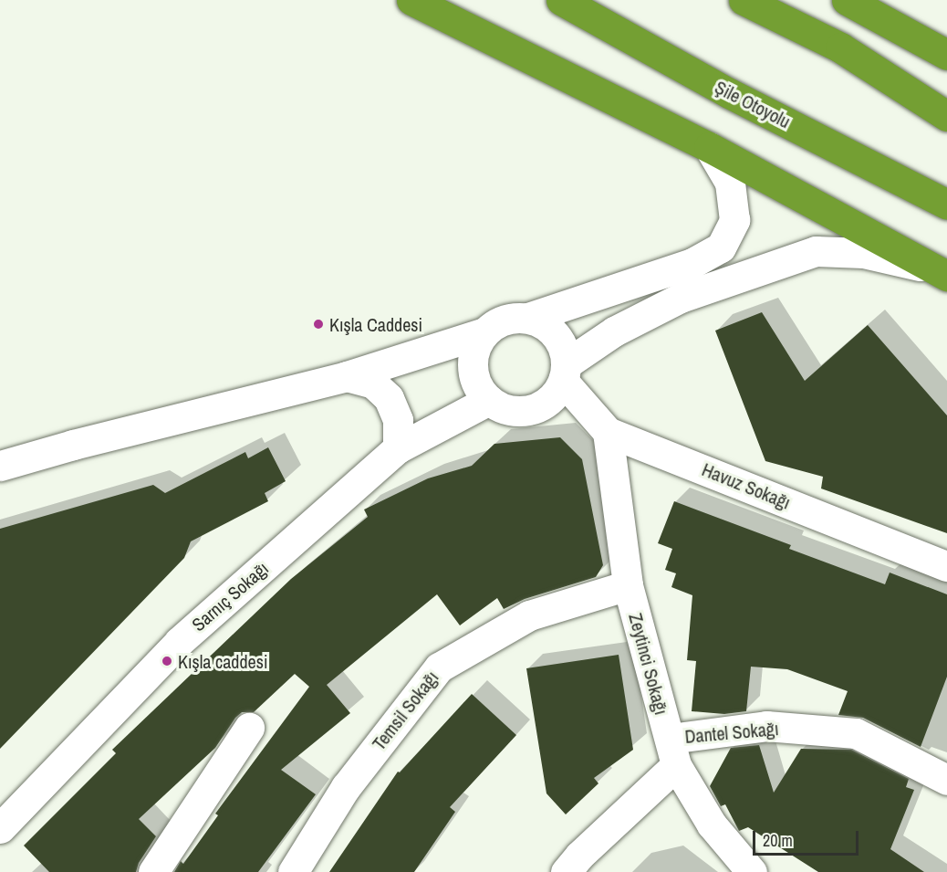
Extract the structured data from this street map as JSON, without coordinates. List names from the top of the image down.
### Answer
{
  "streets": {
    "highway": ["Şile Otoyolu"],
    "street": [
      "Havuz Sokağı",
      "Sarnıç Sokağı",
      "Zeytinci Sokağı",
      "Temsil Sokağı",
      "Dantel Sokağı"
    ]
  },
  "crossings": [
    ["Havuz Sokağı", "Sarnıç Sokağı"],
    ["Havuz Sokağı", "Zeytinci Sokağı"],
    ["Zeytinci Sokağı", "Temsil Sokağı"],
    ["Zeytinci Sokağı", "Dantel Sokağı"]
  ],
  "places": ["Kışla Caddesi", "Kışla caddesi"],
  "scale_bar": "20 m"
}
